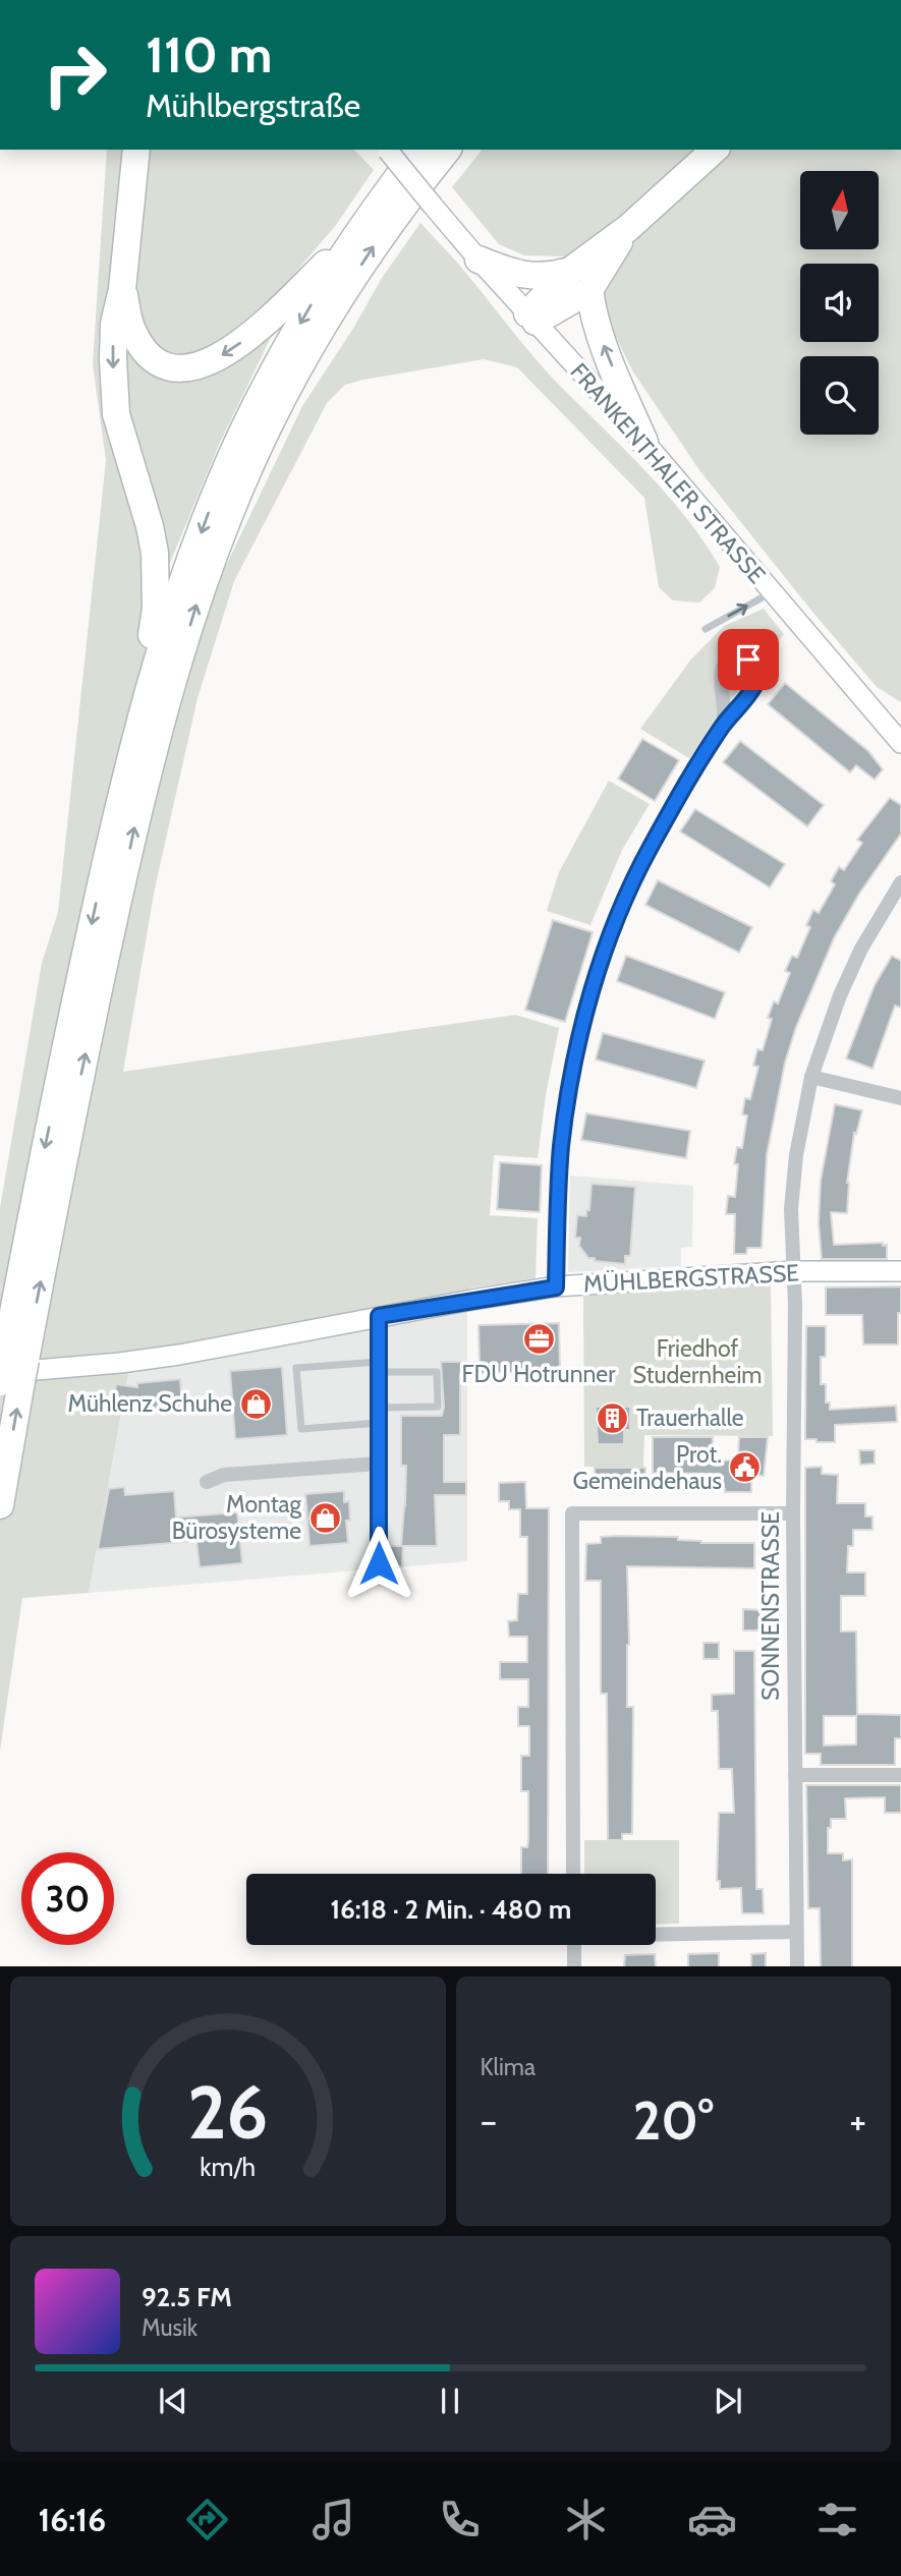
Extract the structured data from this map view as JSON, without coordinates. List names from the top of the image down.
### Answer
{
  "streets": {
    "street": ["FRANKENTHALER STRASSE", "MÜHLBERGSTRASSE", "SONNENSTRASSE"]
  },
  "crossings": [
    ["MÜHLBERGSTRASSE", "SONNENSTRASSE"]
  ],
  "parks": ["Friedhof Studernheim"],
  "places": {
    "office": ["FDU Hotrunner"],
    "shop": ["Mühlenz Schuhe", "Montag Bürosysteme"],
    "building": ["Trauerhalle"],
    "public building": ["Prot. Gemeindehaus"]
  },
  "north": "top",
  "page": {
    "turn": ["110 m", "Mühlbergstraße"],
    "limit": "30",
    "trip": "16:18 · 2 Min. · 480 m",
    "tile": "Klima",
    "heat": ["−", "20°", "+"],
    "song": ["92.5 FM", "Musik"],
    "tabs": "16:16",
    "gauge": ["26", "km/h"]
  }
}
